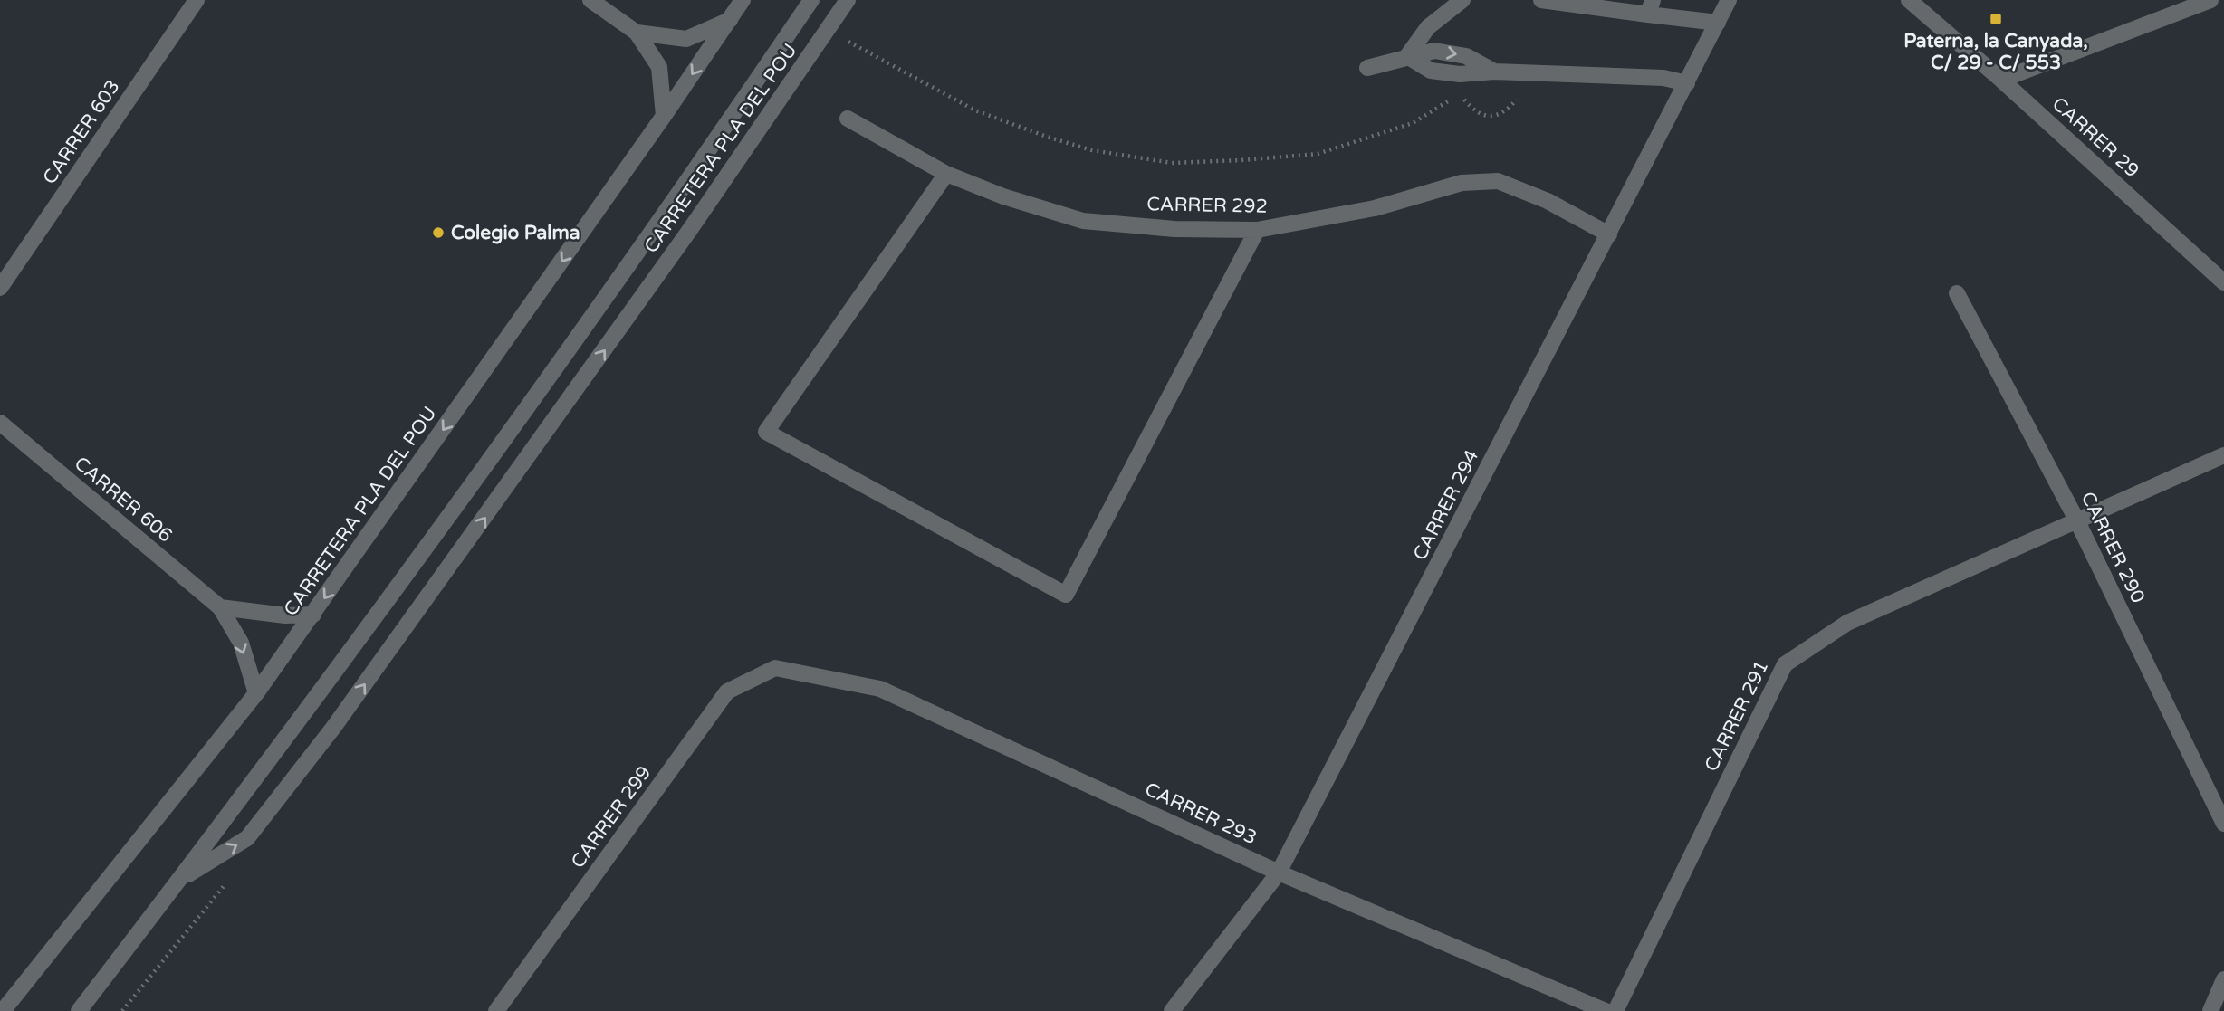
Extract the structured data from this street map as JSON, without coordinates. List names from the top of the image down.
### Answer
{
  "streets": {
    "street": [
      "CARRER 603",
      "CARRER 29",
      "CARRETERA PLA DEL POU",
      "CARRER 292",
      "CARRER 606",
      "CARRER 294",
      "CARRER 290",
      "CARRER 291",
      "CARRER 293",
      "CARRER 299"
    ]
  },
  "crossings": [
    ["CARRETERA PLA DEL POU", "CARRER 606"],
    ["CARRER 292", "CARRER 294"],
    ["CARRER 294", "CARRER 293"],
    ["CARRER 290", "CARRER 291"],
    ["CARRER 293", "CARRER 299"]
  ],
  "places": {
    "transit": ["Paterna, la Canyada, C/ 29 - C/ 553"],
    "other": ["Colegio Palma"]
  }
}
